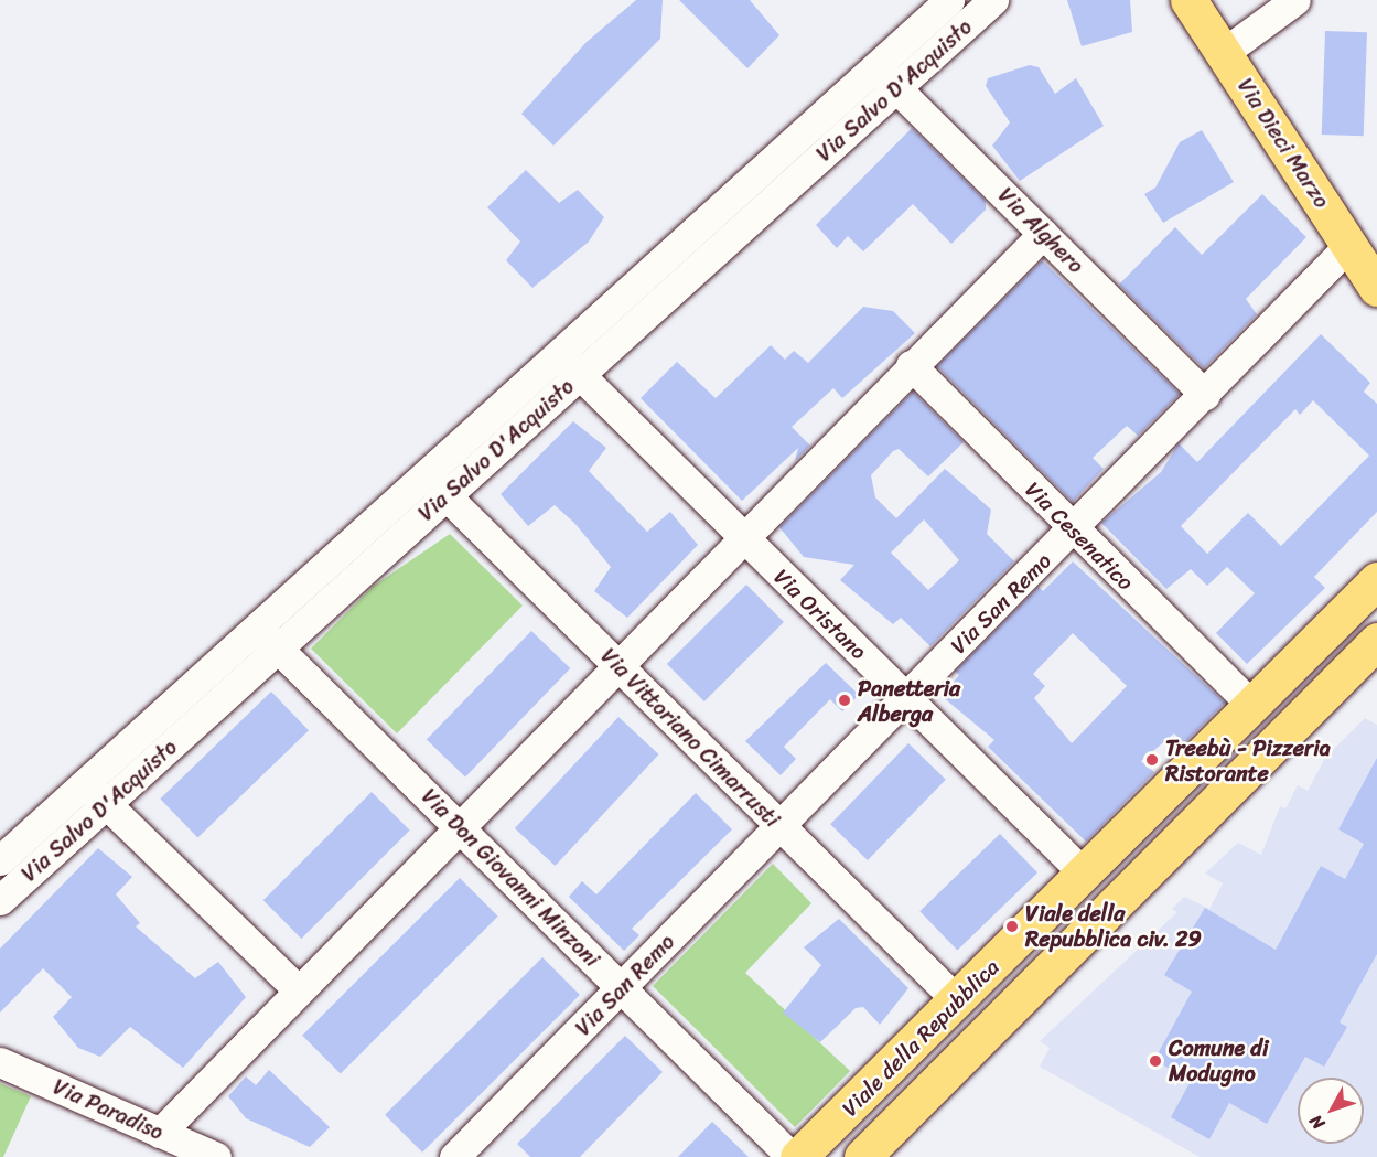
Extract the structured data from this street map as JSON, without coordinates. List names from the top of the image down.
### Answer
{
  "streets": {
    "main road": ["Via Dieci Marzo", "Viale della Repubblica"],
    "street": [
      "Via Salvo D'Acquisto",
      "Via Alghero",
      "Via Cesenatico",
      "Via San Remo",
      "Via Oristano",
      "Via Vittoriano Cimarrusti",
      "Via Don Giovanni Minzoni",
      "Via Paradiso"
    ]
  },
  "crossings": [
    ["Via Salvo D'Acquisto", "Via Alghero"],
    ["Via Salvo D'Acquisto", "Via Oristano"],
    ["Via Salvo D'Acquisto", "Via Vittoriano Cimarrusti"],
    ["Via Salvo D'Acquisto", "Via Don Giovanni Minzoni"],
    ["Via Dieci Marzo", "Via San Remo"],
    ["Via Alghero", "Via San Remo"],
    ["Via Cesenatico", "Via San Remo"],
    ["Via Cesenatico", "Viale della Repubblica"],
    ["Via San Remo", "Via Oristano"],
    ["Via San Remo", "Via Vittoriano Cimarrusti"],
    ["Via San Remo", "Via Don Giovanni Minzoni"],
    ["Via Oristano", "Viale della Repubblica"],
    ["Via Vittoriano Cimarrusti", "Viale della Repubblica"]
  ],
  "places": [
    "Panetteria Alberga",
    "Treebù - Pizzeria Ristorante",
    "Viale della Repubblica civ. 29",
    "Comune di Modugno"
  ],
  "north": "bottom left"
}
